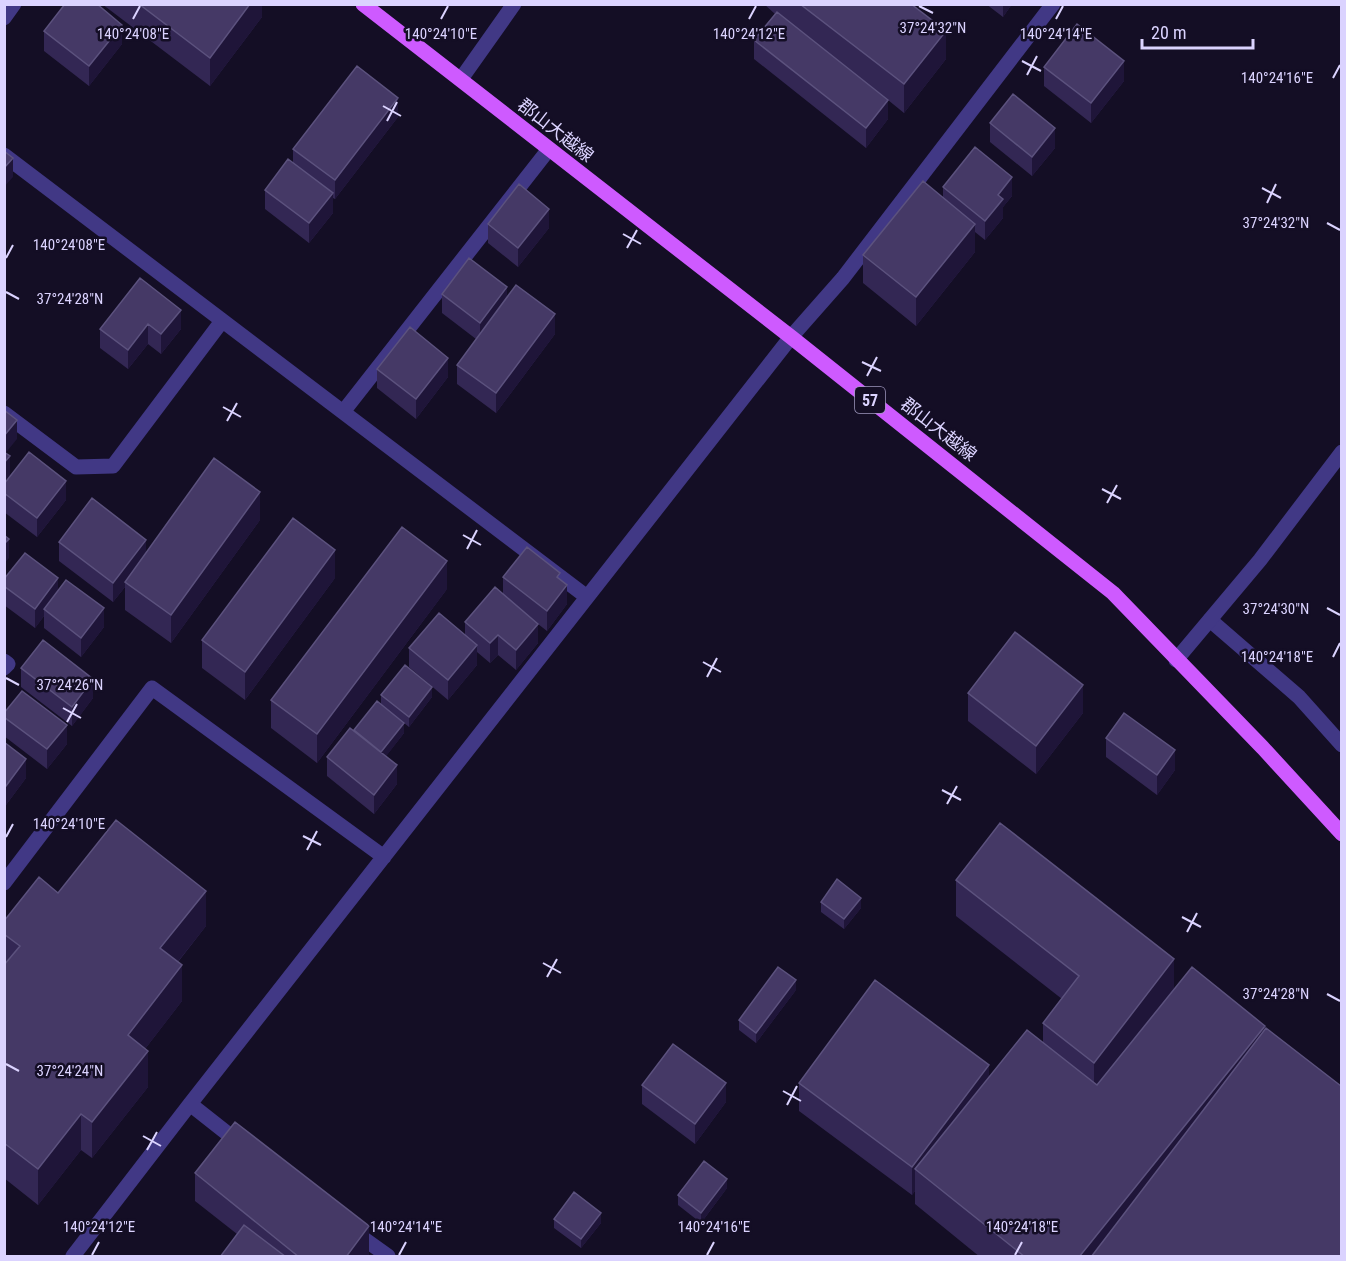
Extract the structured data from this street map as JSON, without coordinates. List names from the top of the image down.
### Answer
{
  "streets": {
    "main road": ["郡山大越線", "57"]
  },
  "scale_bar": "20 m",
  "coordinates": [
    "37°24'32\"N",
    "140°24'08\"E",
    "140°24'10\"E",
    "140°24'12\"E",
    "140°24'14\"E",
    "140°24'16\"E",
    "37°24'28\"N",
    "37°24'30\"N",
    "140°24'18\"E",
    "37°24'26\"N",
    "37°24'24\"N"
  ]
}
